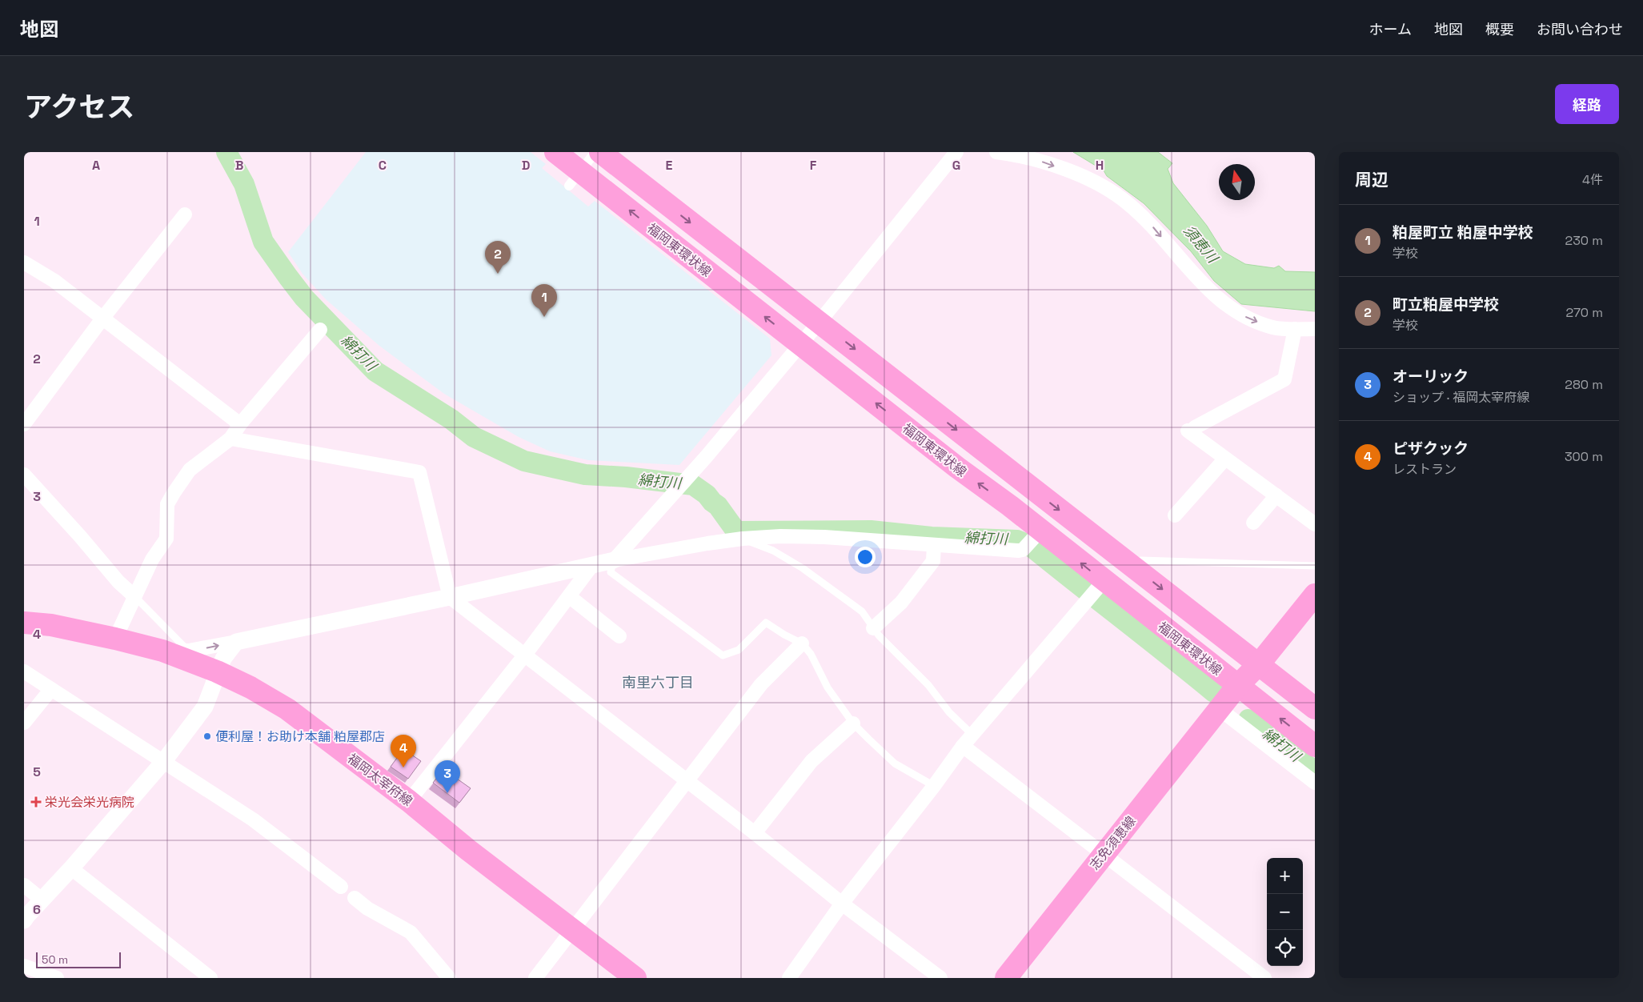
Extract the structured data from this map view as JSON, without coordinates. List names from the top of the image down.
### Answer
{
  "streets": {
    "main road": ["福岡東環状線", "福岡太宰府線", "志免須恵線"]
  },
  "crossings": [
    ["福岡東環状線", "志免須恵線"]
  ],
  "districts": ["南里六丁目"],
  "water": ["須恵川", "綿打川"],
  "places": {
    "other": ["便利屋！お助け本舗 粕屋郡店"],
    "health": ["栄光会栄光病院"]
  },
  "scale_bar": "50 m",
  "north": "top",
  "page": {
    "header": "地図",
    "nav": [
      "ホーム",
      "地図",
      "概要",
      "お問い合わせ"
    ],
    "title": "アクセス",
    "buttons": "経路",
    "heading": ["周辺", "4件"],
    "list": [
      {
        "mark": "1",
        "name": "粕屋町立 粕屋中学校",
        "note": "学校",
        "value": "230 m"
      },
      {
        "mark": "2",
        "name": "町立粕屋中学校",
        "note": "学校",
        "value": "270 m"
      },
      {
        "mark": "3",
        "name": "オーリック",
        "note": "ショップ · 福岡太宰府線",
        "value": "280 m"
      },
      {
        "mark": "4",
        "name": "ピザクック",
        "note": "レストラン",
        "value": "300 m"
      }
    ],
    "pins": [
      "2",
      "1",
      "4",
      "3"
    ],
    "map_buttons": ["+", "−"],
    "scale": "50 m"
  },
  "grid": {
    "columns": [
      "A",
      "B",
      "C",
      "D",
      "E",
      "F",
      "G",
      "H"
    ],
    "rows": [
      "1",
      "2",
      "3",
      "4",
      "5",
      "6"
    ]
  }
}
